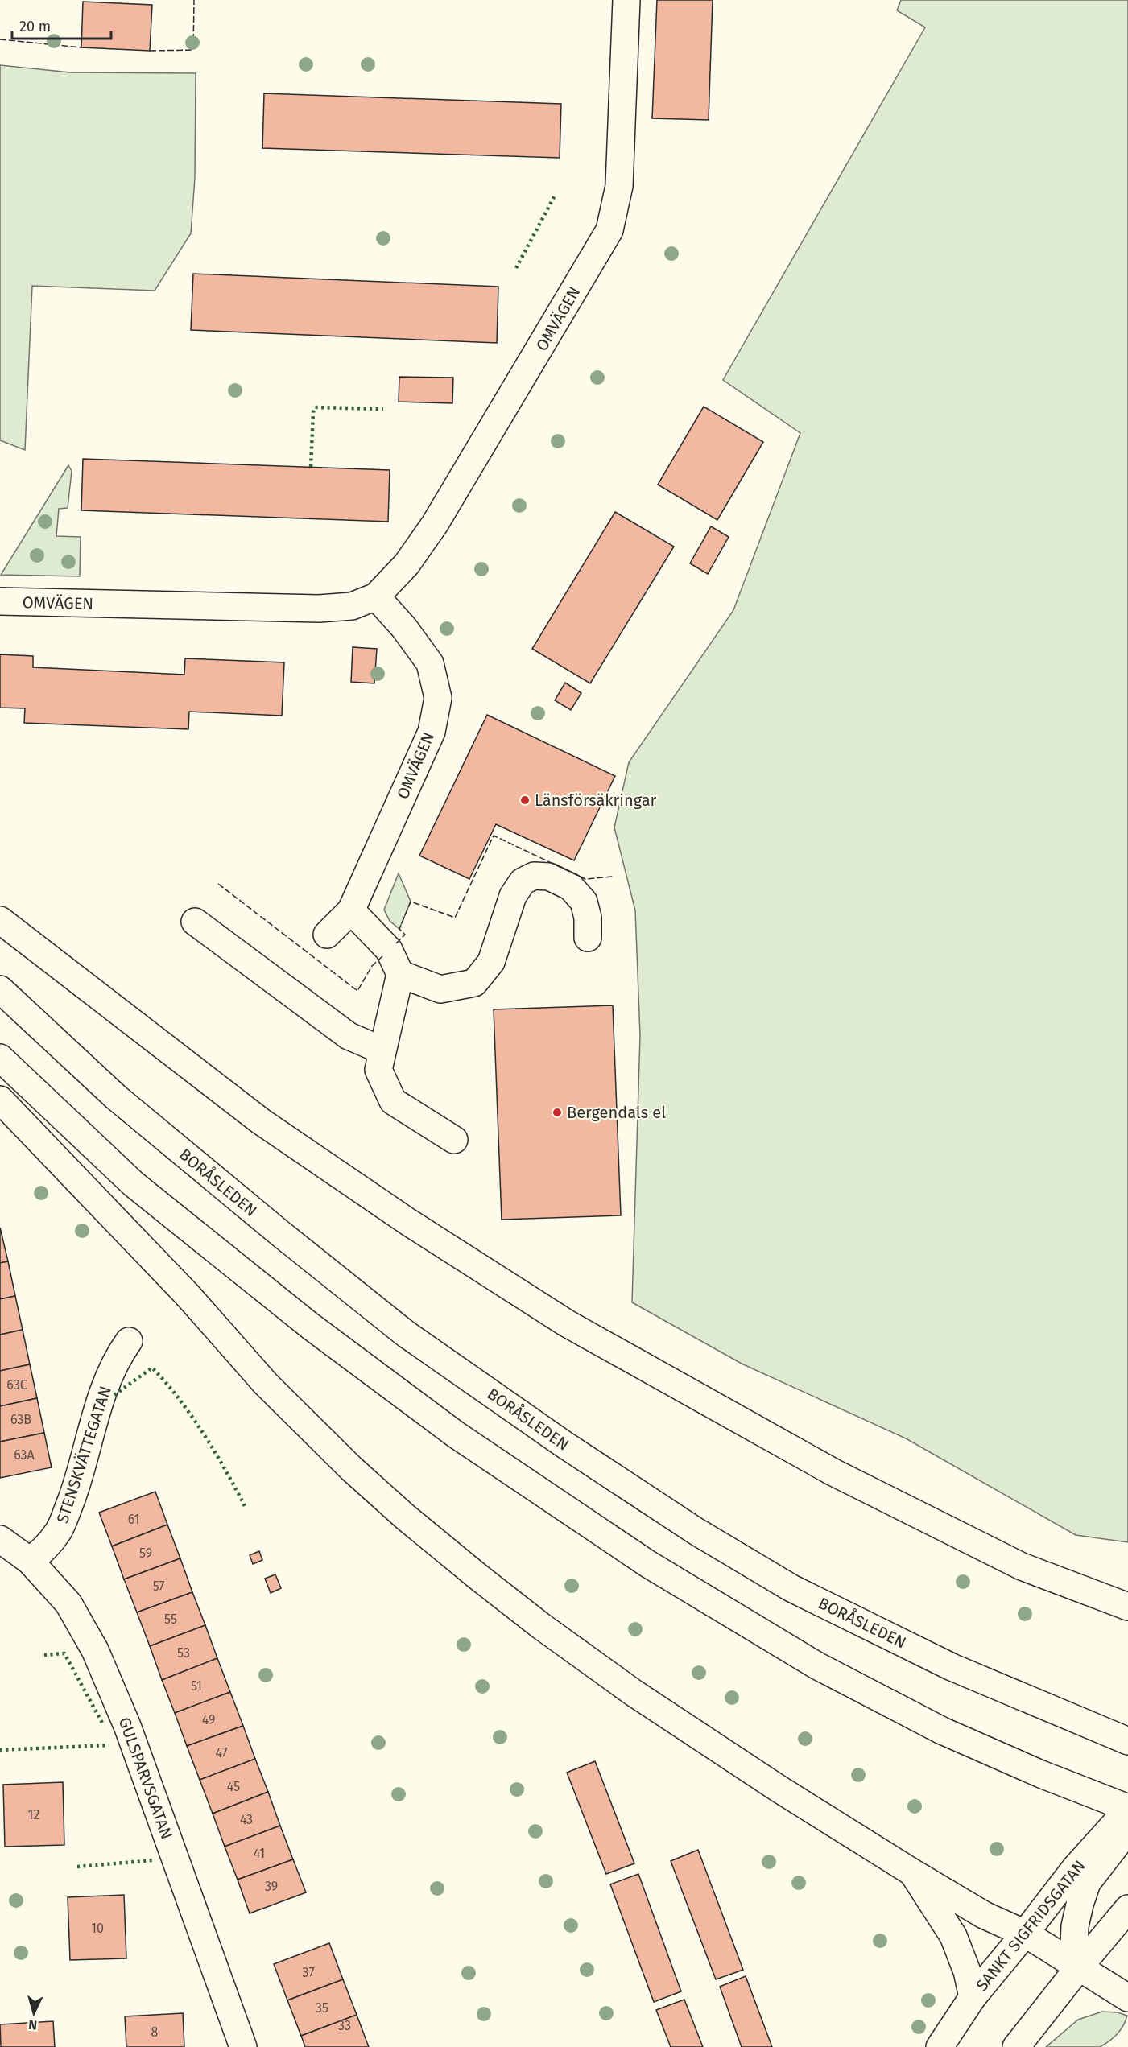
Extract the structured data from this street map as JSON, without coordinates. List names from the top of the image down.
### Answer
{
  "streets": {
    "main road": [
      "OMVÄGEN",
      "BORÅSLEDEN",
      "STENSKVÄTTEGATAN",
      "GULSPARVSGATAN",
      "SANKT SIGFRIDSGATAN"
    ]
  },
  "crossings": [
    ["STENSKVÄTTEGATAN", "GULSPARVSGATAN"]
  ],
  "places": ["Länsförsäkringar", "Bergendals el"],
  "house_numbers": [
    "63C",
    "63B",
    "63A",
    "61",
    "59",
    "57",
    "55",
    "53",
    "51",
    "49",
    "47",
    "45",
    "12",
    "43",
    "41",
    "39",
    "10",
    "37",
    "35",
    "33",
    "8"
  ],
  "scale_bar": "20 m",
  "north": "bottom"
}
